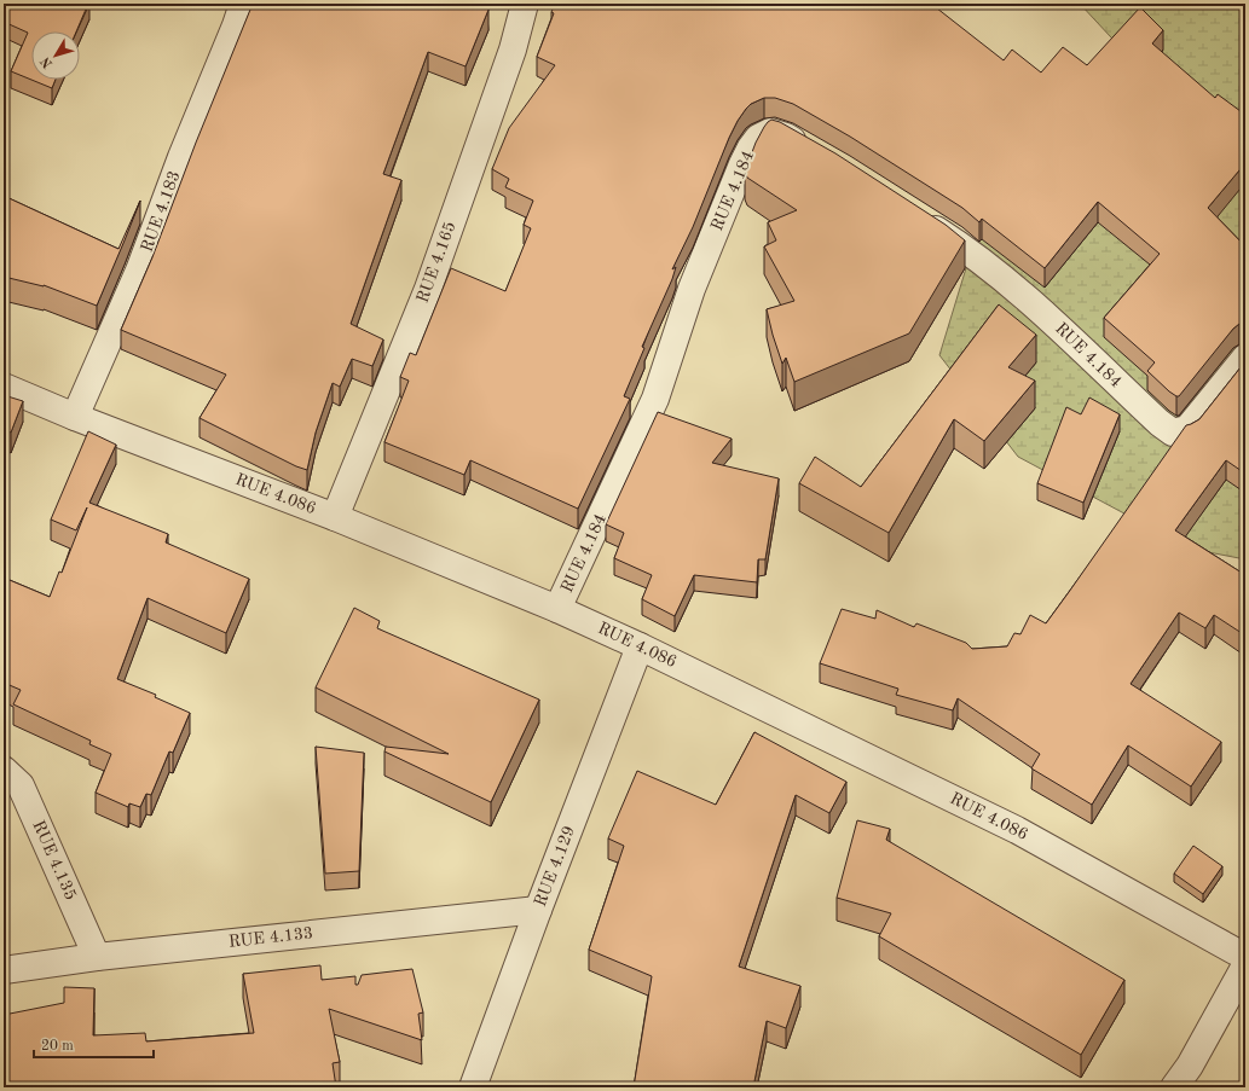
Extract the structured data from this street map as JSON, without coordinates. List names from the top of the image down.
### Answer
{
  "streets": {
    "street": [
      "RUE 4.184",
      "RUE 4.183",
      "RUE 4.165",
      "RUE 4.086",
      "RUE 4.135",
      "RUE 4.129",
      "RUE 4.133"
    ]
  },
  "crossings": [
    ["RUE 4.184", "RUE 4.086"],
    ["RUE 4.183", "RUE 4.086"],
    ["RUE 4.165", "RUE 4.086"],
    ["RUE 4.086", "RUE 4.129"],
    ["RUE 4.135", "RUE 4.133"],
    ["RUE 4.129", "RUE 4.133"]
  ],
  "scale_bar": "20 m",
  "north": "bottom left"
}
